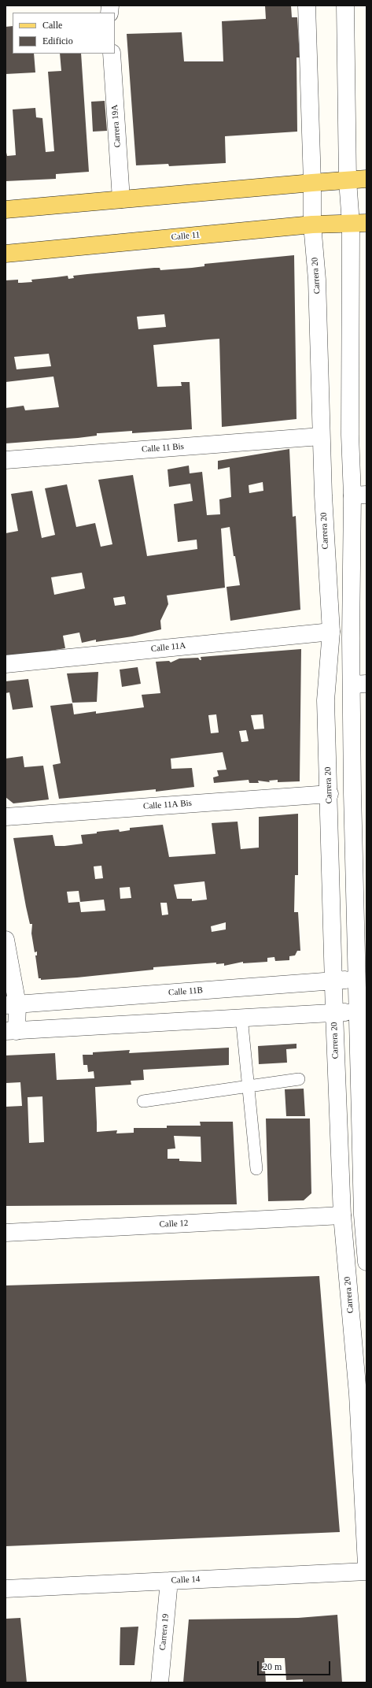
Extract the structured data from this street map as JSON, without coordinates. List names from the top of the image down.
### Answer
{
  "streets": {
    "main road": ["Calle 11"],
    "street": [
      "Carrera 19A",
      "Carrera 20",
      "Calle 11 Bis",
      "Calle 11A",
      "Calle 11A Bis",
      "Calle 11B",
      "Calle 12",
      "Calle 14",
      "Carrera 19"
    ]
  },
  "crossings": [
    ["Calle 11", "Carrera 20"],
    ["Carrera 20", "Calle 11 Bis"],
    ["Carrera 20", "Calle 11A"],
    ["Carrera 20", "Calle 11A Bis"],
    ["Carrera 20", "Calle 11B"],
    ["Carrera 20", "Calle 12"],
    ["Calle 14", "Carrera 19"]
  ],
  "legend": ["Calle", "Edificio"],
  "scale_bar": "20 m"
}
